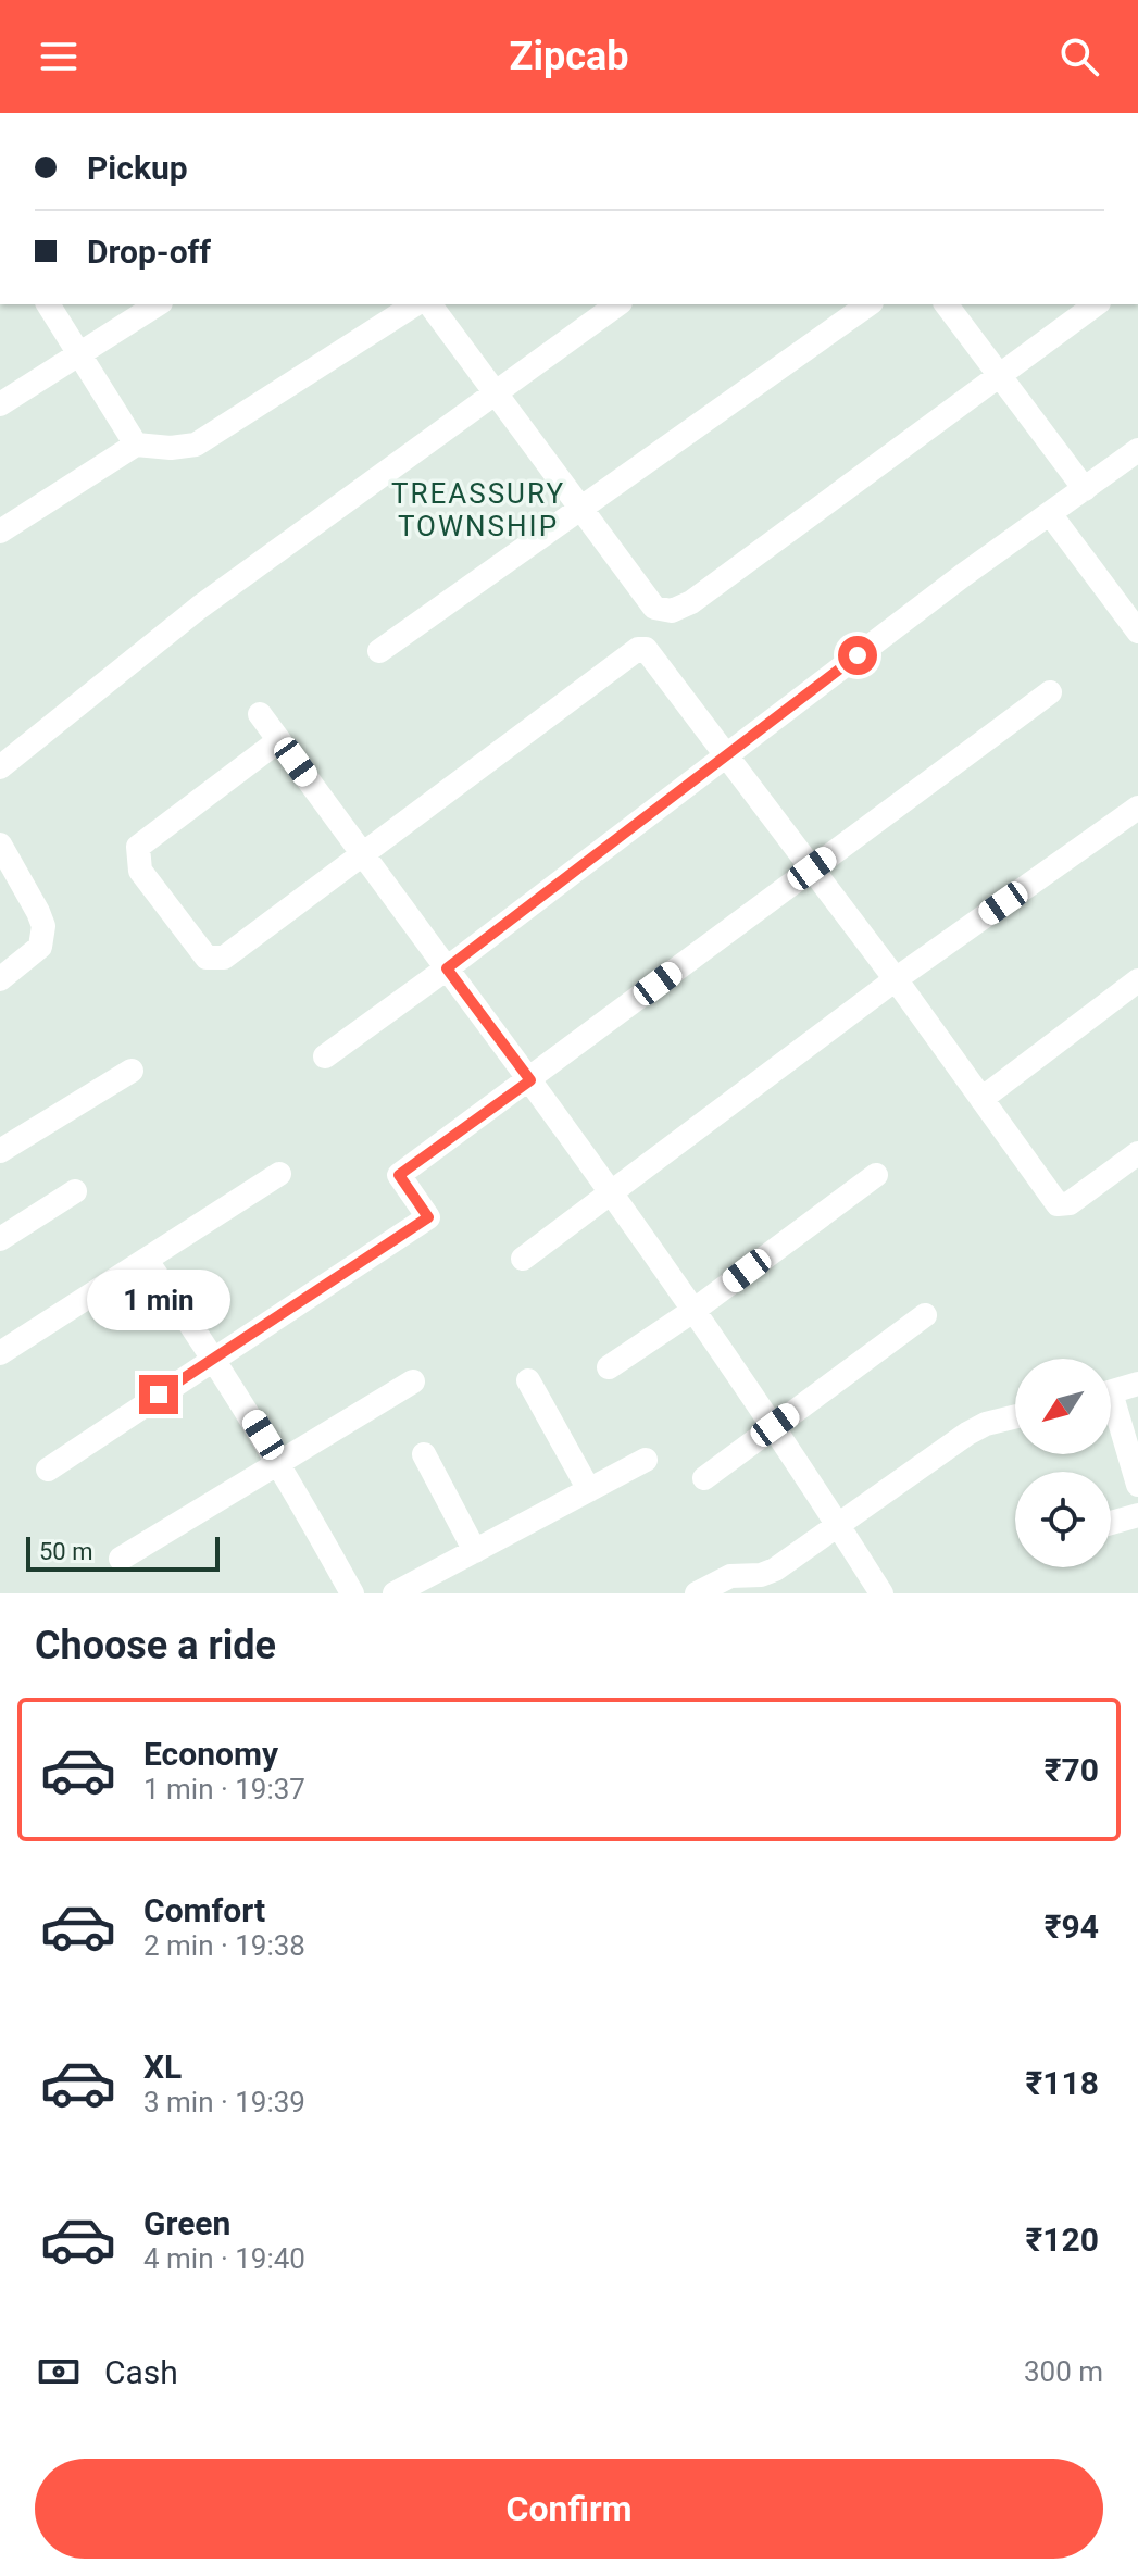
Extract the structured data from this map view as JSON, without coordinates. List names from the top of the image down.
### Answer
{
  "districts": ["TREASSURY TOWNSHIP"],
  "scale_bar": "50 m",
  "north": "bottom left",
  "page": {
    "header": "Zipcab",
    "banner": ["Pickup", "Drop-off"],
    "bubble": "1 min",
    "scale": "50 m",
    "heading": "Choose a ride",
    "list": [
      {
        "name": "Economy",
        "note": "1 min · 19:37",
        "value": "₹70"
      },
      {
        "name": "Comfort",
        "note": "2 min · 19:38",
        "value": "₹94"
      },
      {
        "name": "XL",
        "note": "3 min · 19:39",
        "value": "₹118"
      },
      {
        "name": "Green",
        "note": "4 min · 19:40",
        "value": "₹120"
      }
    ],
    "pay": ["Cash", "300 m"],
    "buttons": "Confirm"
  }
}
